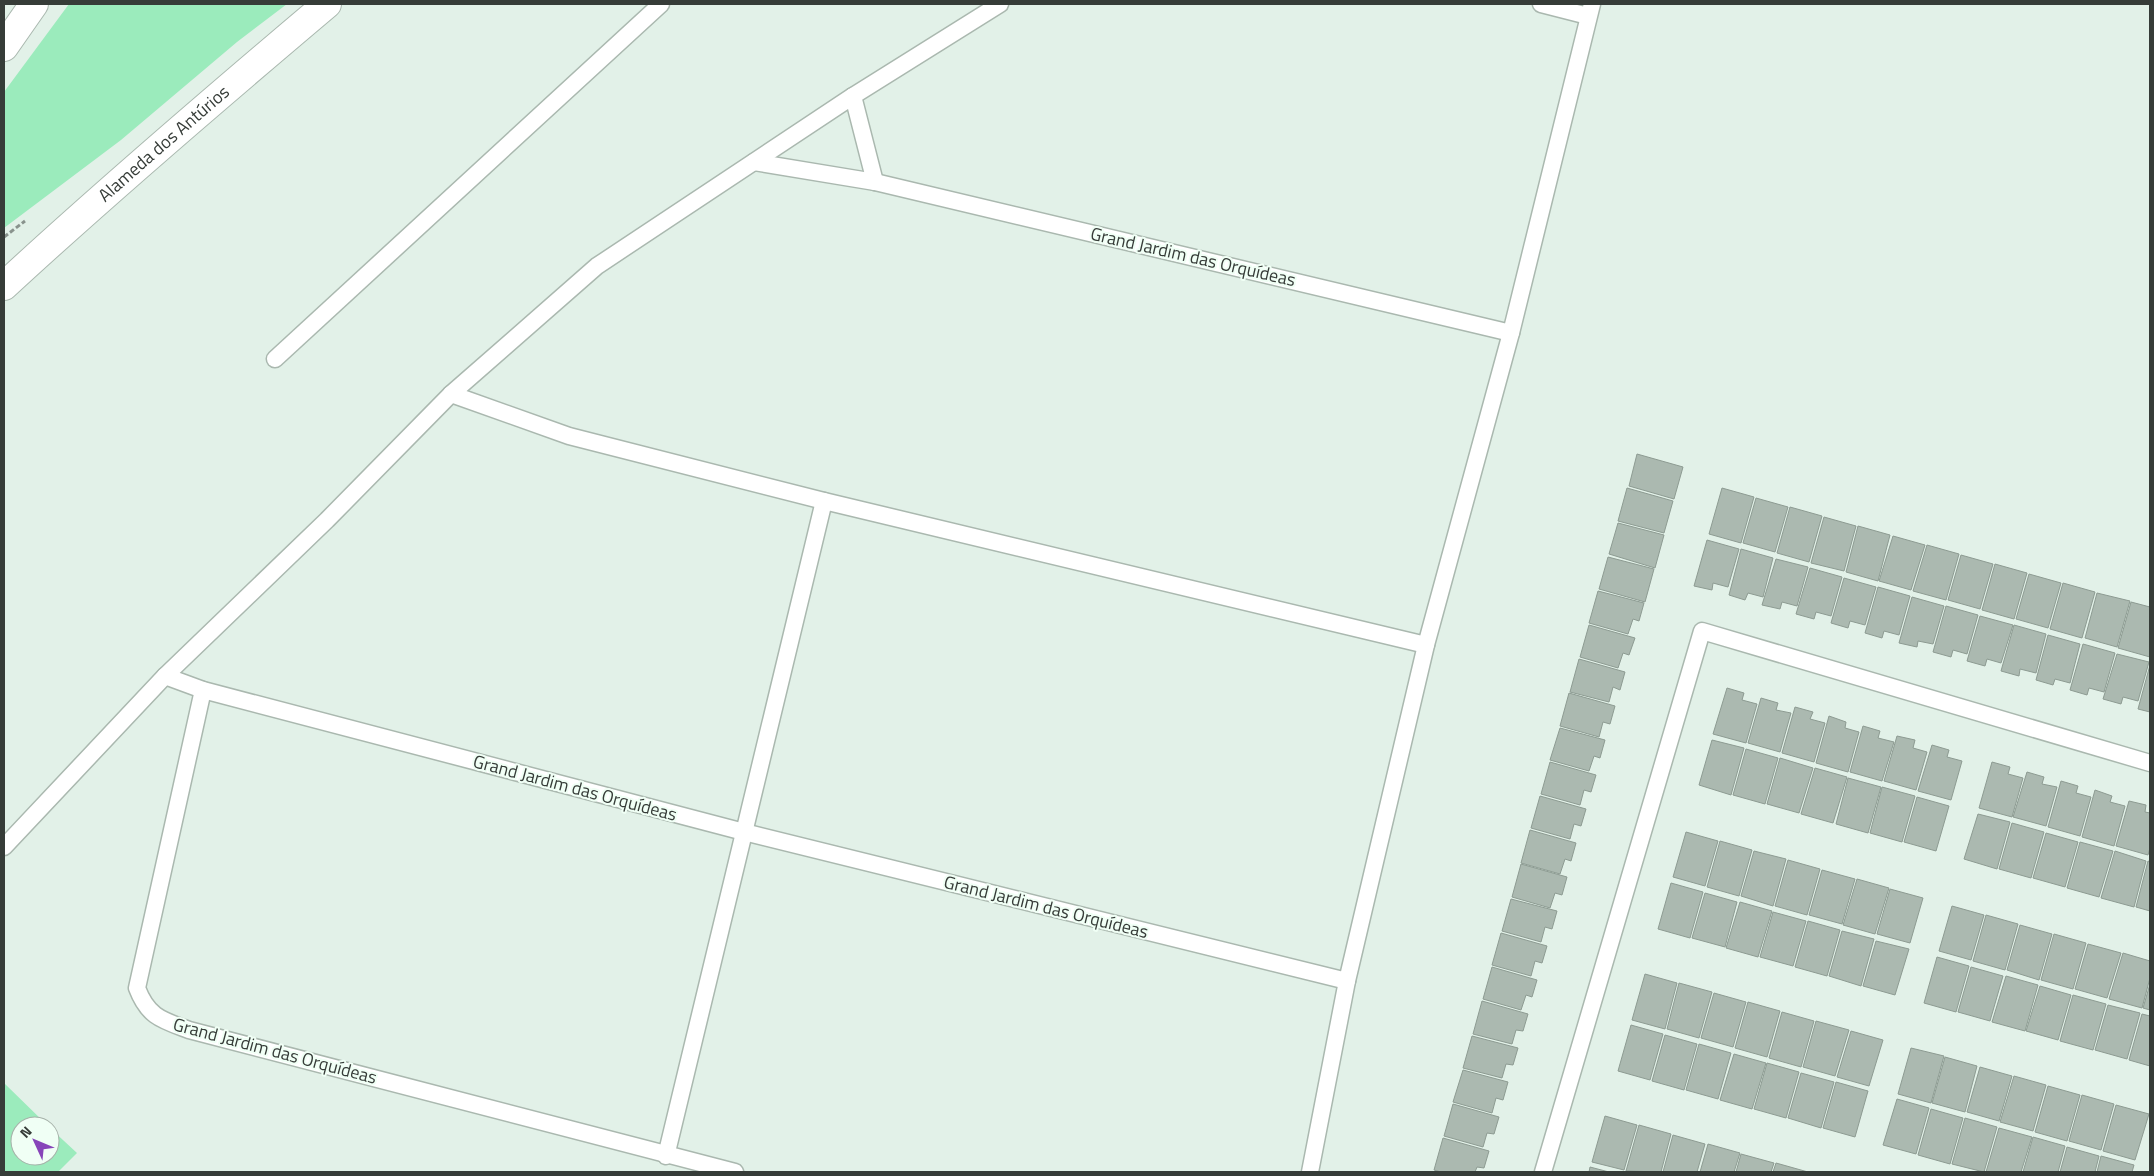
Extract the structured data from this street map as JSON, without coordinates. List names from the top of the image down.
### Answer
{
  "streets": {
    "street": ["Alameda dos Antúrios"],
    "lane": ["Grand Jardim das Orquídeas"]
  },
  "north": "top left"
}
